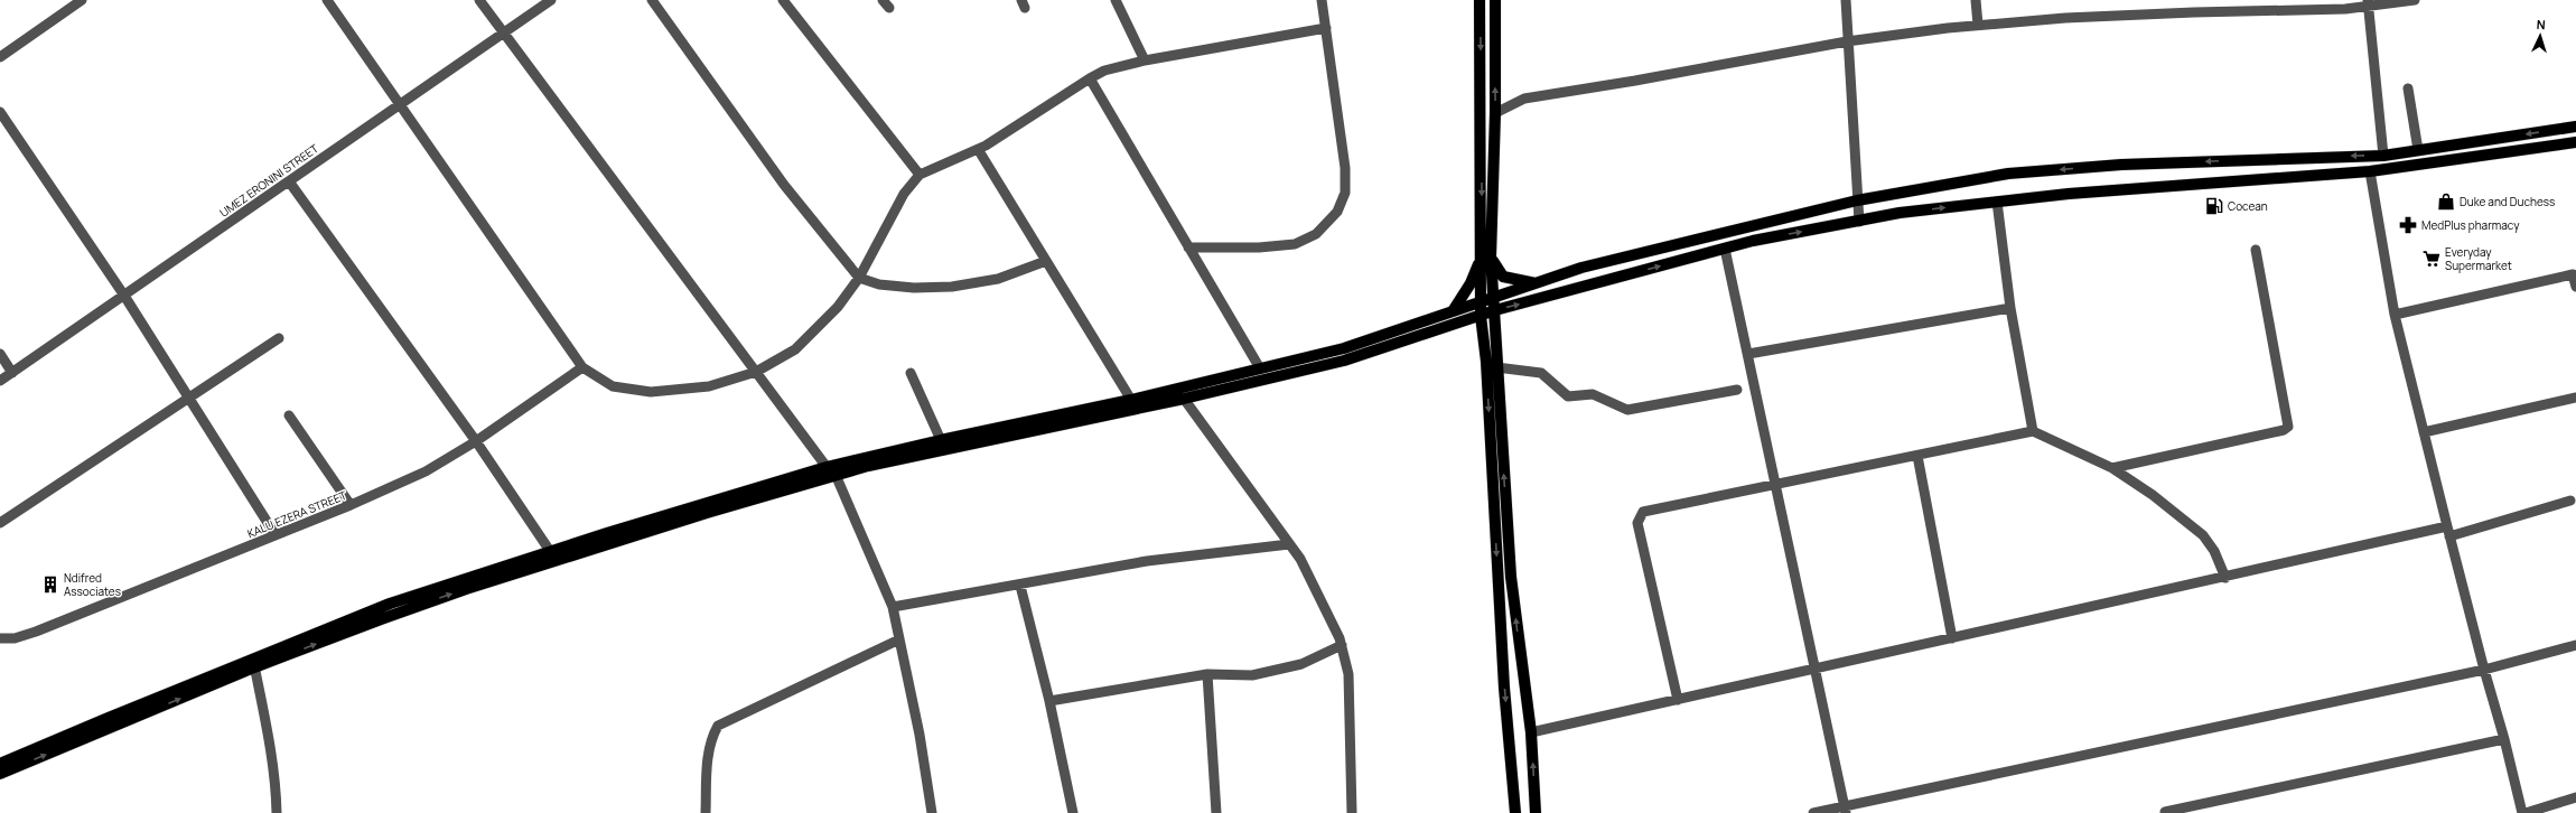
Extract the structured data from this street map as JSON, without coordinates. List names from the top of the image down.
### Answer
{
  "streets": {
    "street": ["UMEZ ERONINI STREET", "KALU EZERA STREET"]
  },
  "places": {
    "shop": ["Duke and Duchess"],
    "fuel station": ["Cocean"],
    "pharmacy": ["MedPlus pharmacy"],
    "supermarket": ["Everyday Supermarket"],
    "building": ["Ndifred Associates"]
  },
  "north": "top"
}
